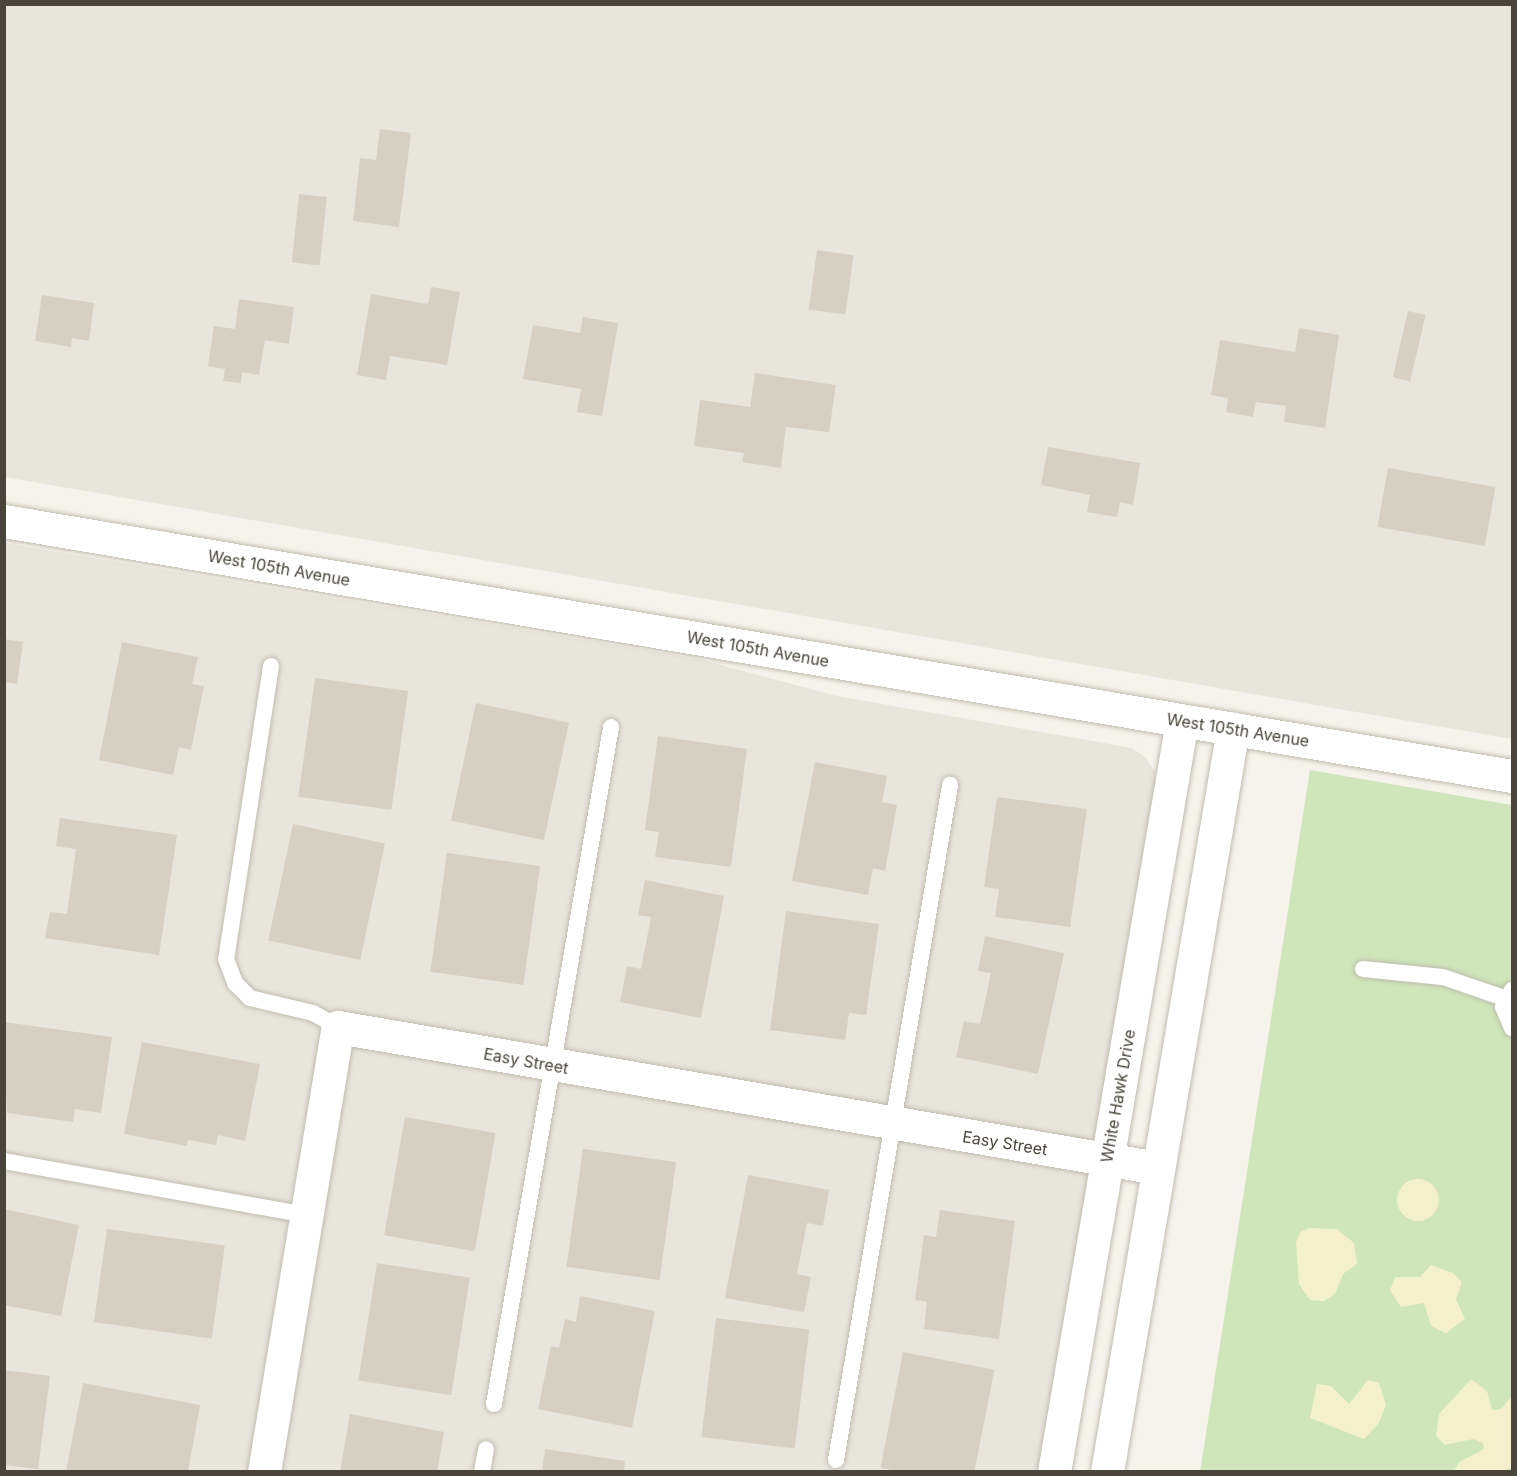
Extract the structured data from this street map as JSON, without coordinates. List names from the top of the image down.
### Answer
{
  "streets": {
    "street": ["West 105th Avenue", "Easy Street", "White Hawk Drive"]
  },
  "crossings": [
    ["West 105th Avenue", "White Hawk Drive"],
    ["Easy Street", "White Hawk Drive"]
  ]
}
